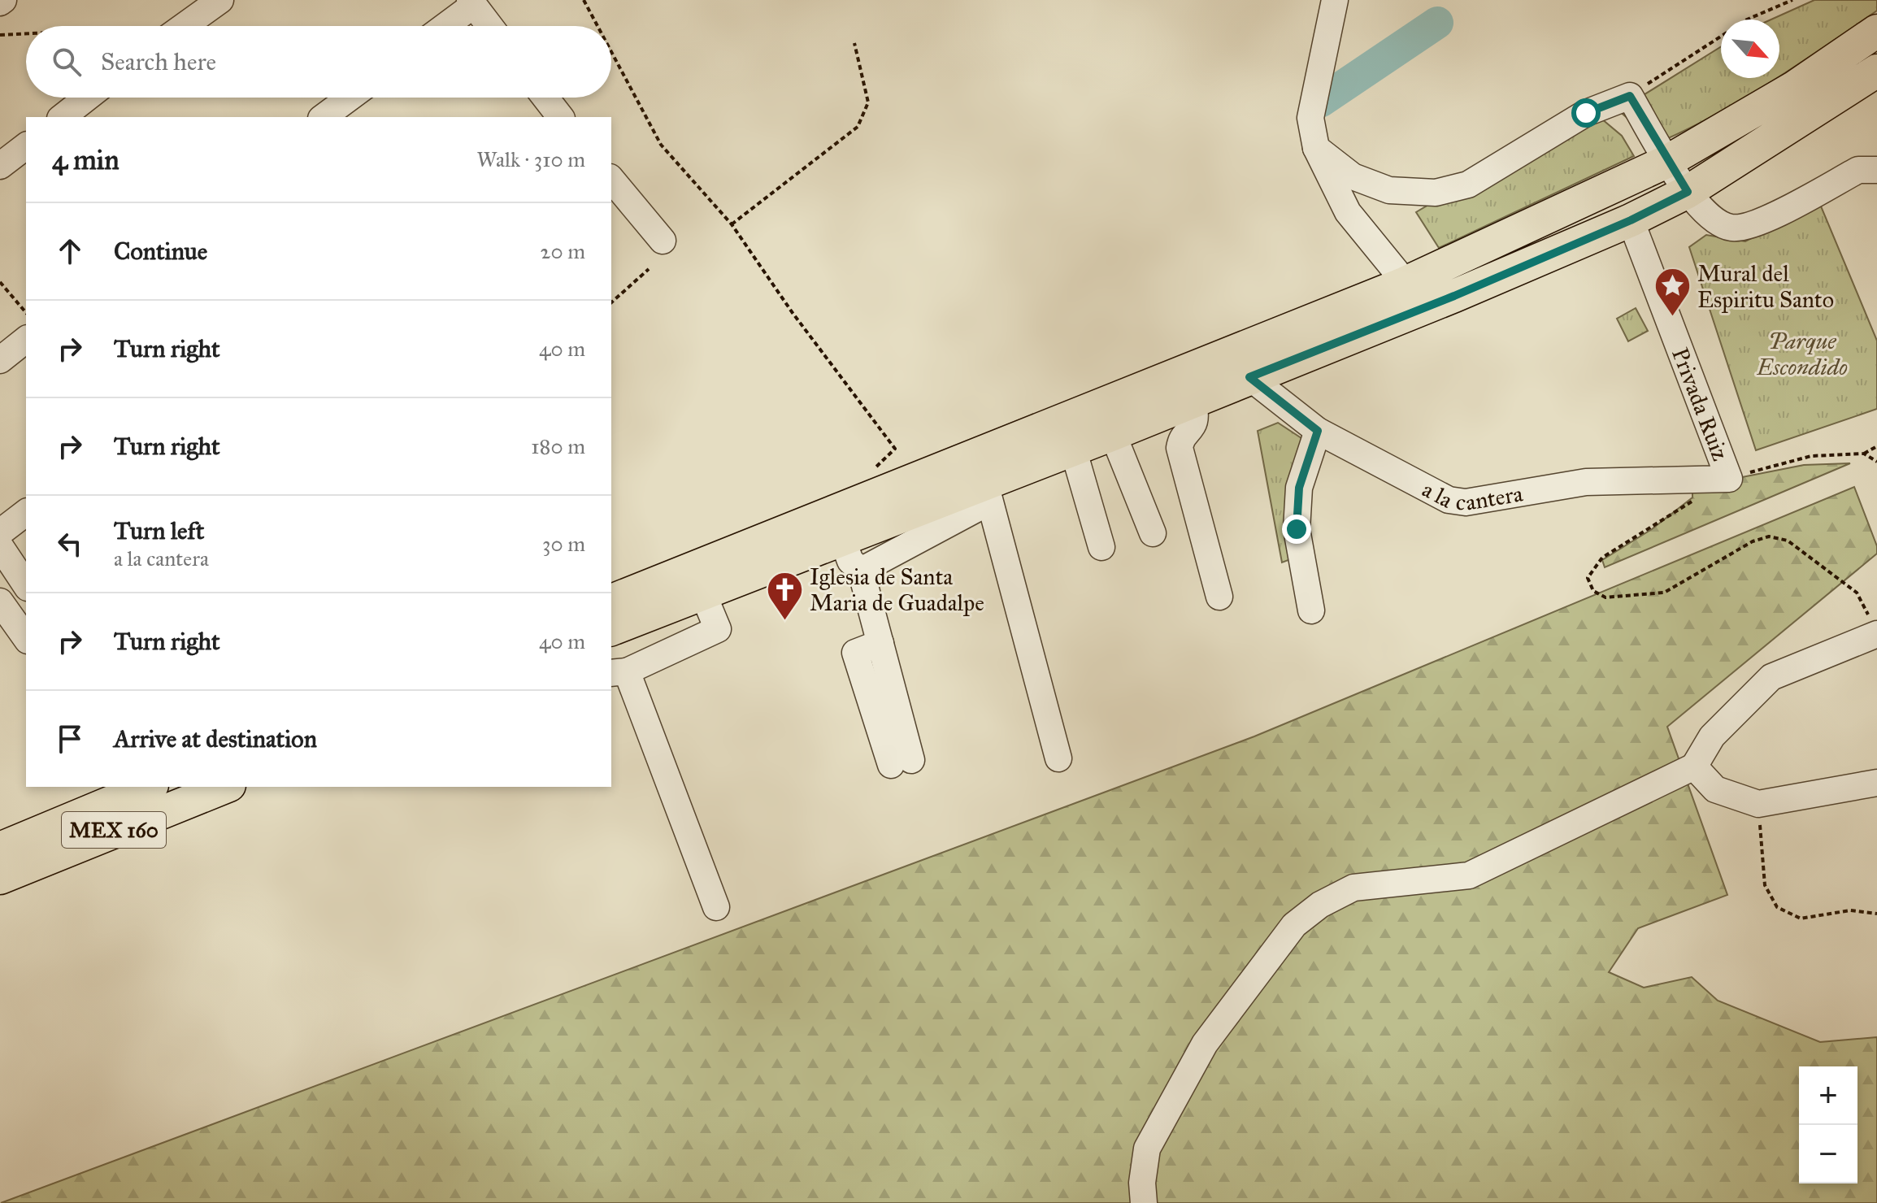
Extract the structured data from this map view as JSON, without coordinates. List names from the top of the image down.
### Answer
{
  "streets": {
    "main road": ["MEX 160"],
    "street": ["Privada Ruiz", "a la cantera"]
  },
  "crossings": [
    ["Privada Ruiz", "a la cantera"]
  ],
  "parks": ["Parque Escondido"],
  "places": {
    "place": ["Mural del Espiritu Santo"],
    "church": ["Iglesia de Santa Maria de Guadalpe"]
  },
  "north": "bottom right",
  "page": {
    "search": "Search here",
    "heading": ["4 min", "Walk · 310 m"],
    "list": [
      ["Continue", "20 m"],
      ["Turn right", "40 m"],
      ["Turn right", "180 m"],
      ["Turn left", "a la cantera", "30 m"],
      ["Turn right", "40 m"],
      "Arrive at destination"
    ],
    "map_buttons": ["+", "−"]
  }
}
